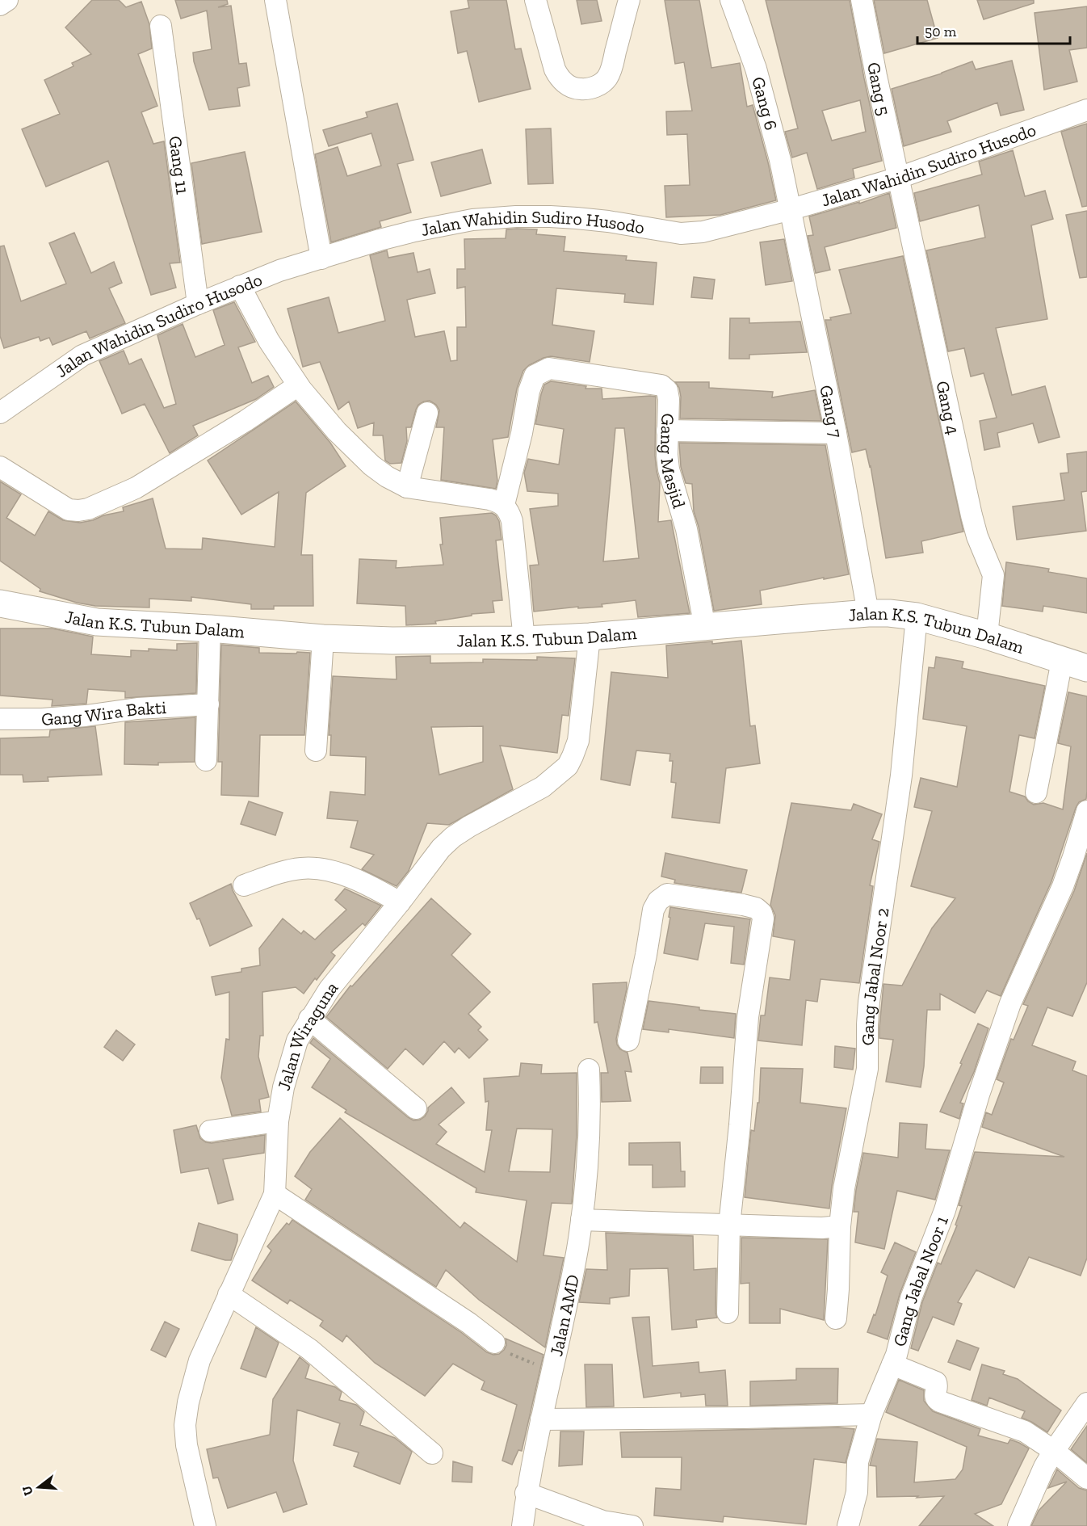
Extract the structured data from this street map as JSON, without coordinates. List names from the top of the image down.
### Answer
{
  "streets": {
    "street": [
      "Gang 5",
      "Gang 6",
      "Jalan Wahidin Sudiro Husodo",
      "Gang 11",
      "Gang 4",
      "Gang 7",
      "Gang Masjid",
      "Jalan K.S. Tubun Dalam",
      "Gang Wira Bakti",
      "Gang Jabal Noor 2",
      "Jalan Wiraguna",
      "Gang Jabal Noor 1",
      "Jalan AMD"
    ]
  },
  "crossings": [
    ["Gang 5", "Jalan Wahidin Sudiro Husodo"],
    ["Gang 5", "Gang 4"],
    ["Gang 6", "Jalan Wahidin Sudiro Husodo"],
    ["Gang 6", "Gang 7"],
    ["Jalan Wahidin Sudiro Husodo", "Gang 11"],
    ["Jalan Wahidin Sudiro Husodo", "Gang 4"],
    ["Jalan Wahidin Sudiro Husodo", "Gang 7"],
    ["Gang 4", "Jalan K.S. Tubun Dalam"],
    ["Gang 7", "Jalan K.S. Tubun Dalam"],
    ["Gang Masjid", "Jalan K.S. Tubun Dalam"],
    ["Jalan K.S. Tubun Dalam", "Gang Jabal Noor 2"],
    ["Jalan K.S. Tubun Dalam", "Jalan Wiraguna"]
  ],
  "scale_bar": "50 m",
  "north": "left"
}
